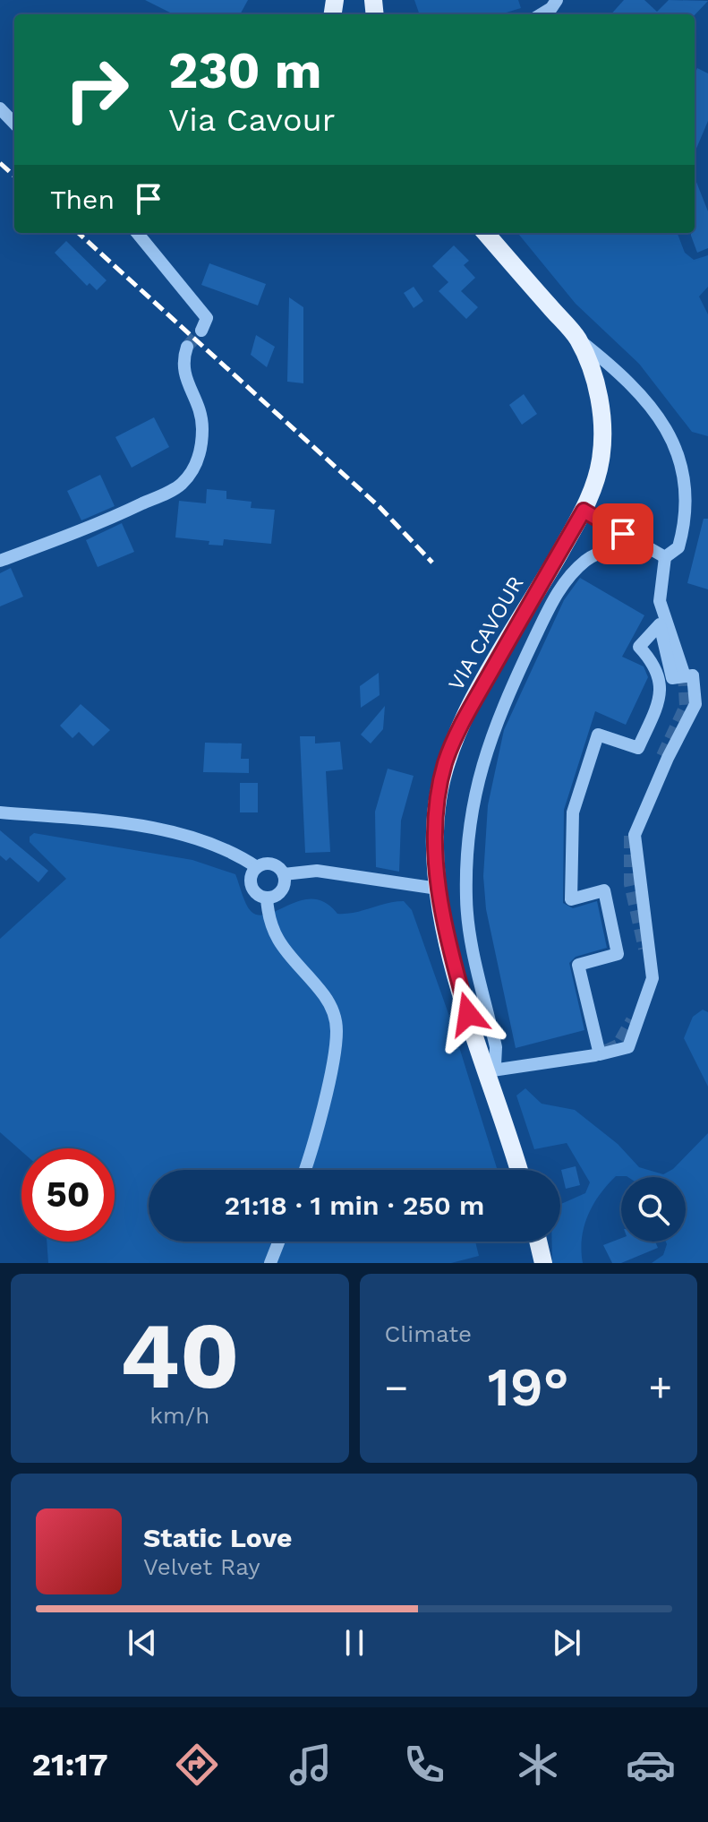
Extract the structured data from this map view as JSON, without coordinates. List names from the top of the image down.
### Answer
{
  "streets": {
    "main road": ["VIA CAVOUR"]
  },
  "page": {
    "turn": ["230 m", "Via Cavour"],
    "then": "Then",
    "limit": "50",
    "trip": "21:18 · 1 min · 250 m",
    "tile": [
      ["40", "km/h"],
      "Climate"
    ],
    "heat": ["−", "19°", "+"],
    "song": ["Static Love", "Velvet Ray"],
    "tabs": "21:17"
  }
}
